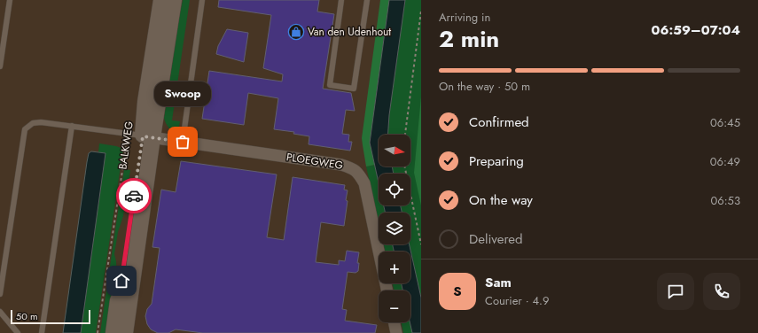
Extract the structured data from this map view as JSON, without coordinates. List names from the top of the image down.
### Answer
{
  "streets": {
    "street": ["BALKWEG", "PLOEGWEG"]
  },
  "crossings": [
    ["BALKWEG", "PLOEGWEG"]
  ],
  "places": {
    "shop": ["Van den Udenhout"],
    "other": ["Swoop"]
  },
  "scale_bar": "50 m",
  "north": "right",
  "page": {
    "heading": ["2 min", "Arriving in", "06:59–07:04"],
    "panel": ["Sam", "Courier · 4.9"],
    "bar": "On the way · 50 m",
    "bubble": "Swoop",
    "list": [
      ["Confirmed", "06:45"],
      ["Preparing", "06:49"],
      ["On the way", "06:53"],
      "Delivered"
    ],
    "map_buttons": ["+", "−"],
    "round": "S",
    "scale": "50 m"
  }
}
